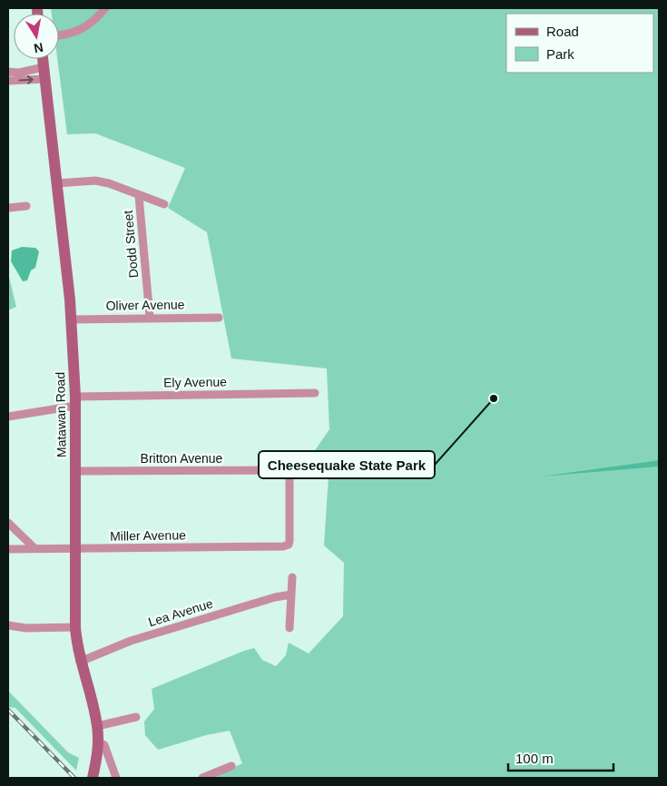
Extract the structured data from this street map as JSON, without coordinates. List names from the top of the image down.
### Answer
{
  "streets": {
    "main road": ["Matawan Road"],
    "street": [
      "Dodd Street",
      "Oliver Avenue",
      "Ely Avenue",
      "Britton Avenue",
      "Miller Avenue",
      "Lea Avenue"
    ]
  },
  "crossings": [
    ["Dodd Street", "Oliver Avenue"],
    ["Oliver Avenue", "Matawan Road"],
    ["Ely Avenue", "Matawan Road"],
    ["Matawan Road", "Britton Avenue"],
    ["Matawan Road", "Miller Avenue"],
    ["Matawan Road", "Lea Avenue"],
    ["Britton Avenue", "Miller Avenue"]
  ],
  "places": ["Cheesequake State Park"],
  "legend": ["Road", "Park"],
  "scale_bar": "100 m",
  "north": "bottom"
}
